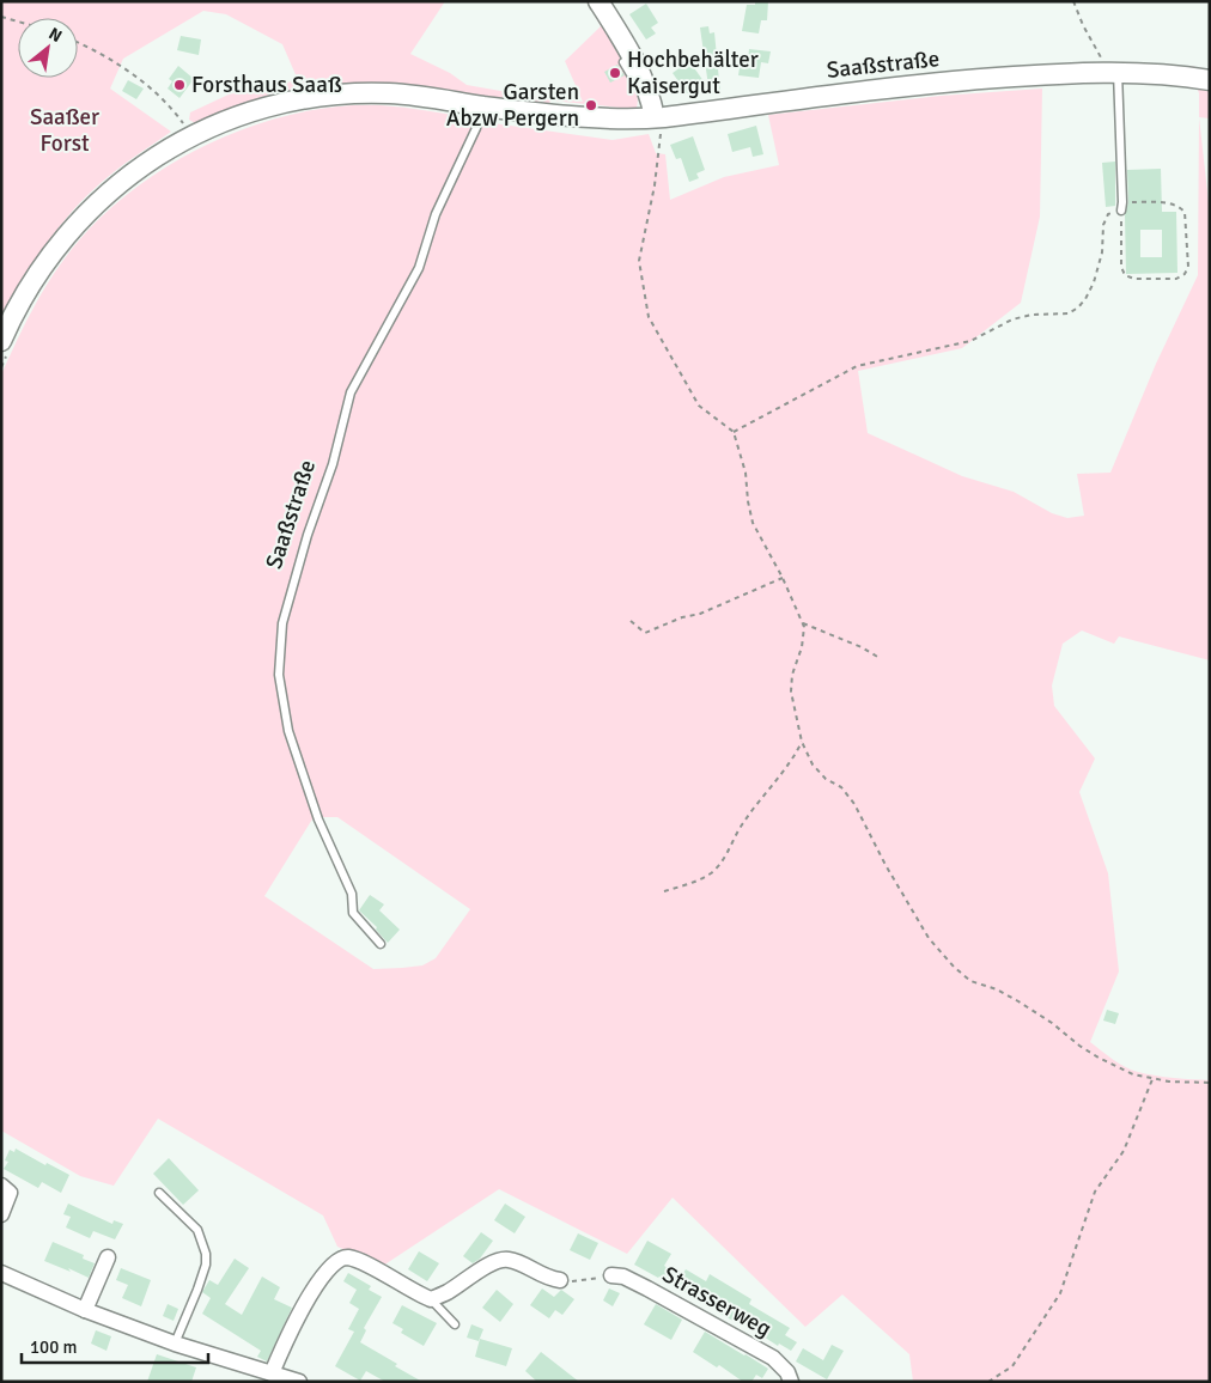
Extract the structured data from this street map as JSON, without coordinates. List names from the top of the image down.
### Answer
{
  "streets": {
    "street": ["Saaßstraße", "Strasserweg"]
  },
  "parks": ["Saaßer Forst"],
  "places": ["Hochbehälter Kaisergut", "Forsthaus Saaß", "Garsten Abzw Pergern"],
  "scale_bar": "100 m",
  "north": "top right"
}
